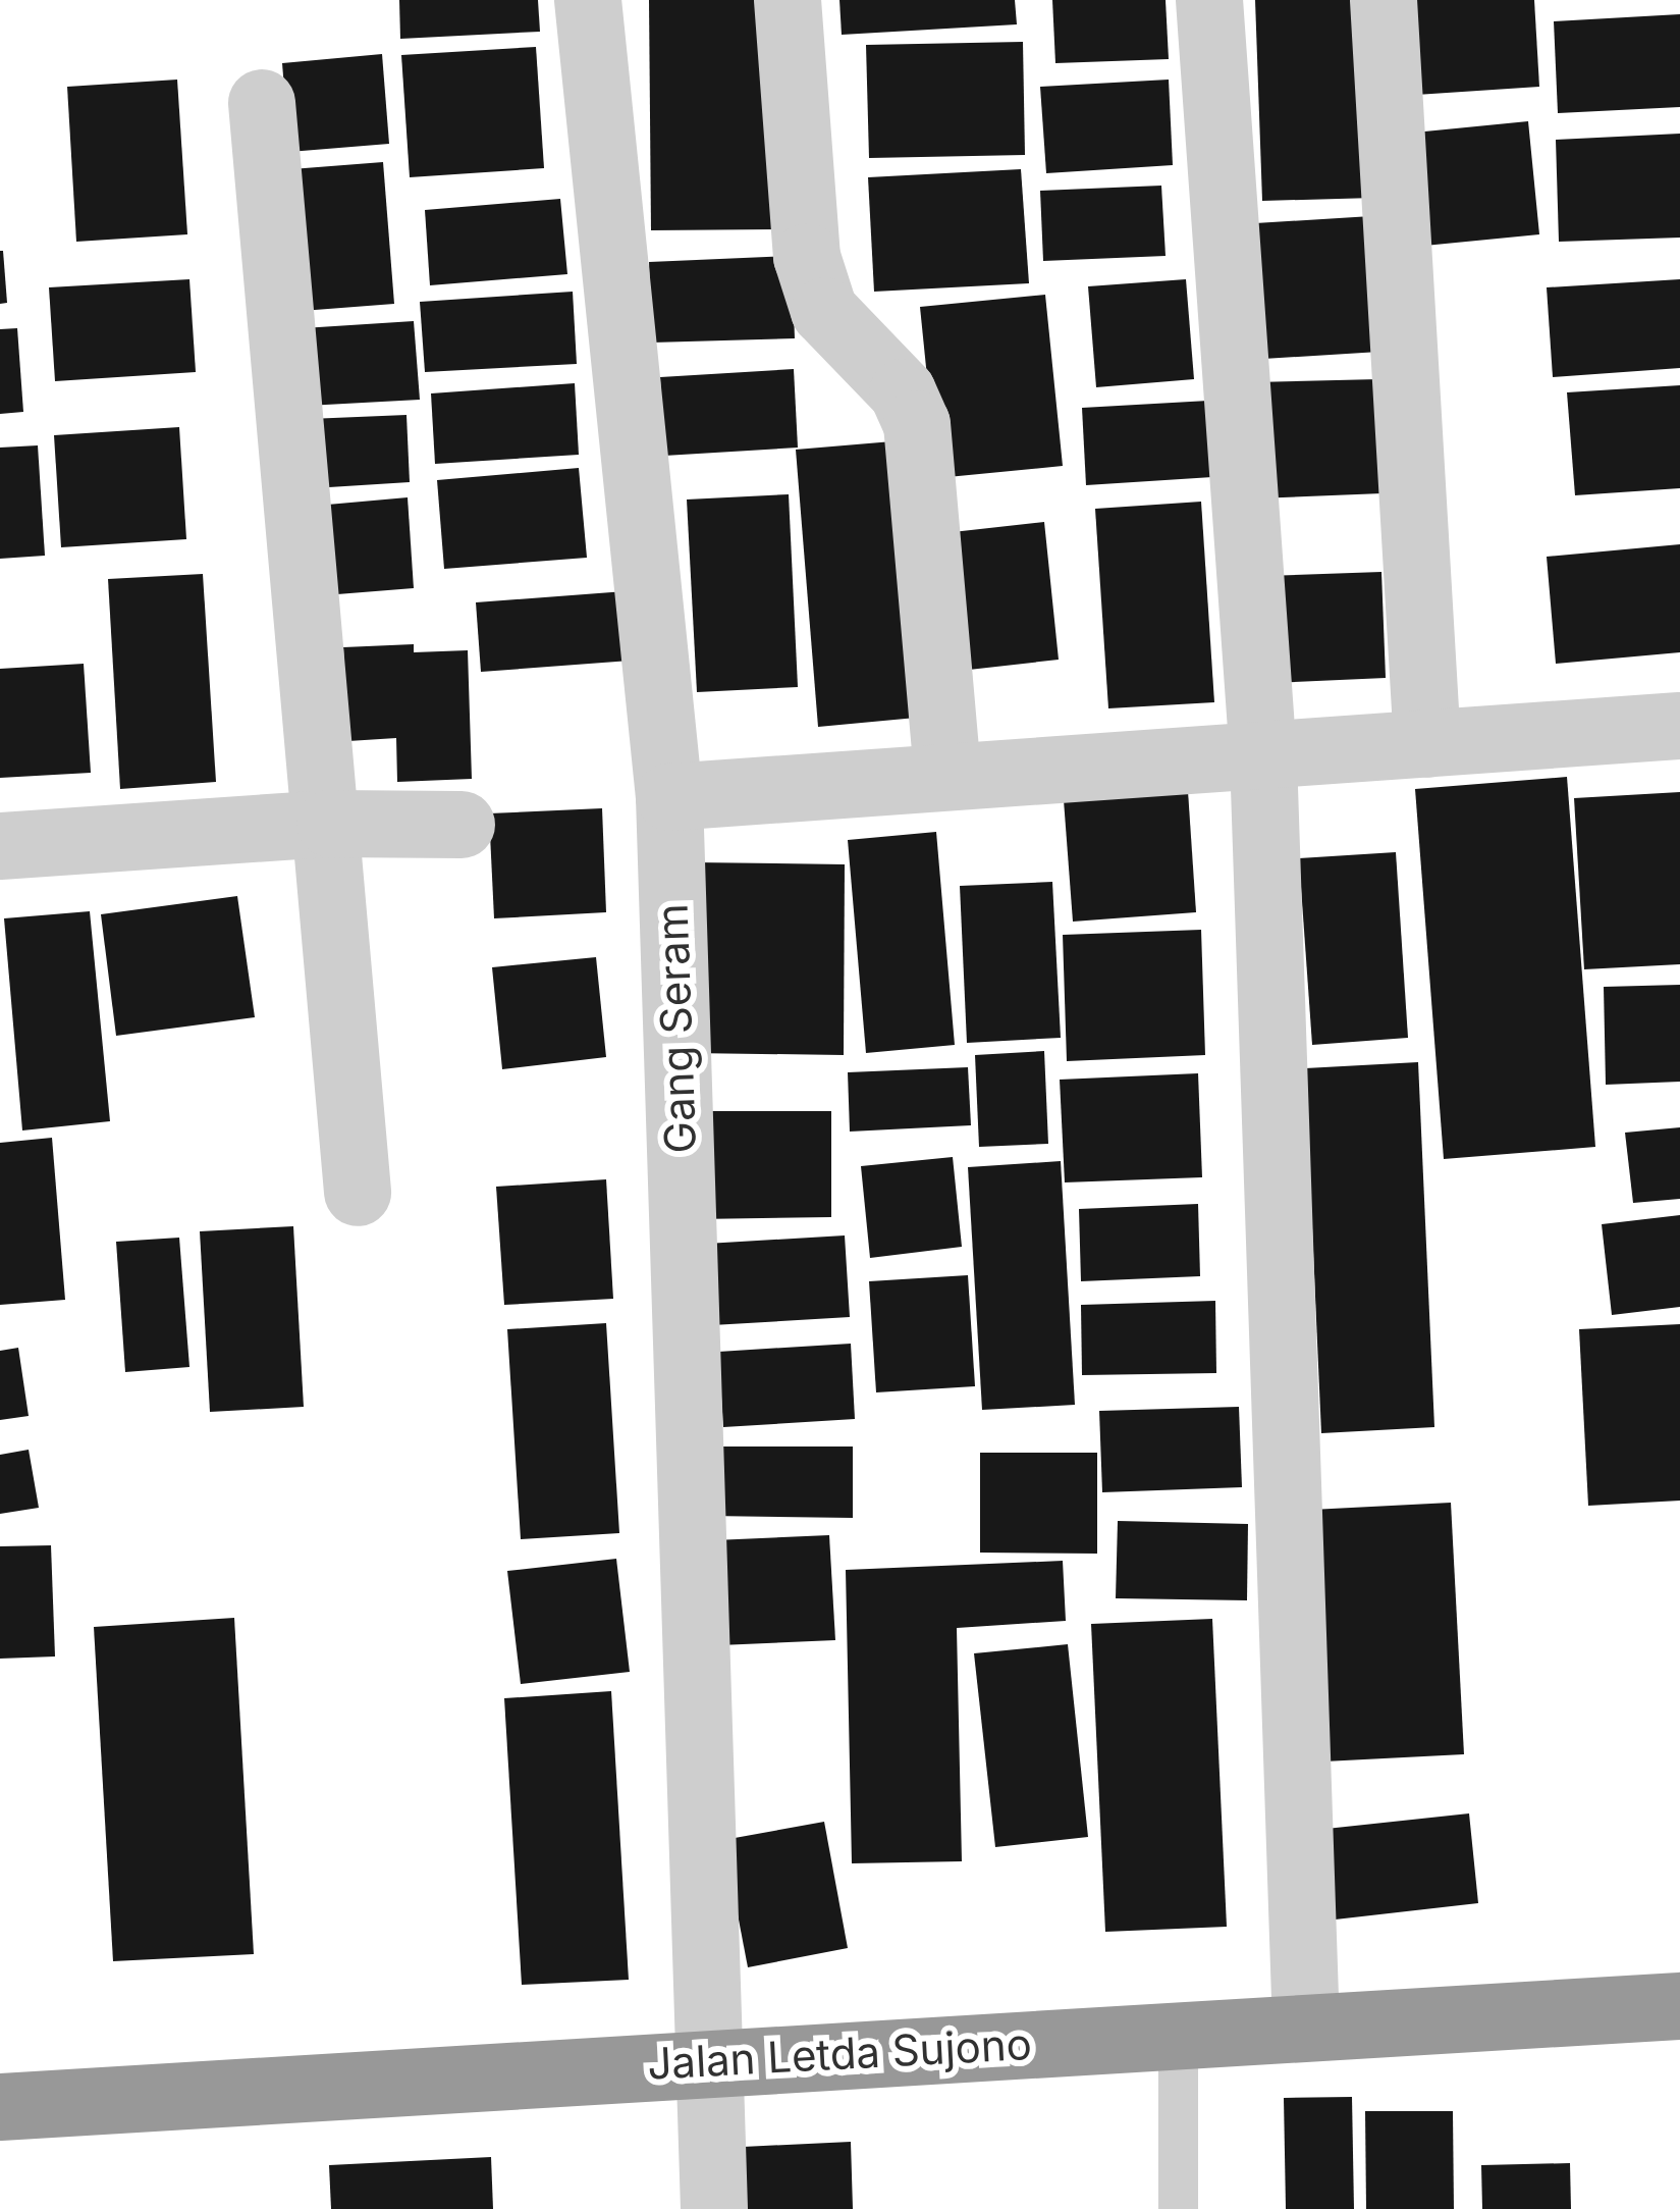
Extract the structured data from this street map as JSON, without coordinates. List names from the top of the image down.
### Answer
{
  "streets": {
    "highway": ["Jalan Letda Sujono"],
    "street": ["Gang Seram"]
  },
  "crossings": [
    ["Gang Seram", "Jalan Letda Sujono"]
  ]
}
